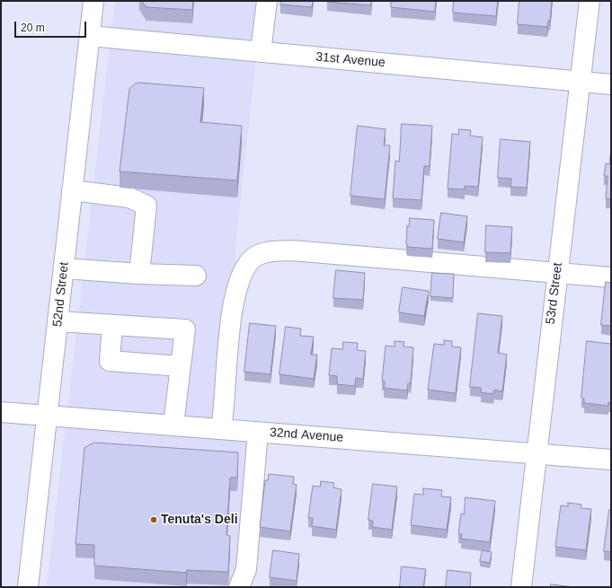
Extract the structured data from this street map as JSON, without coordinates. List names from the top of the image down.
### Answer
{
  "streets": {
    "street": [
      "31st Avenue",
      "53rd Street",
      "52nd Street",
      "32nd Avenue"
    ]
  },
  "crossings": [
    ["31st Avenue", "53rd Street"],
    ["31st Avenue", "52nd Street"],
    ["53rd Street", "32nd Avenue"],
    ["52nd Street", "32nd Avenue"]
  ],
  "places": ["Tenuta's Deli"],
  "scale_bar": "20 m"
}
